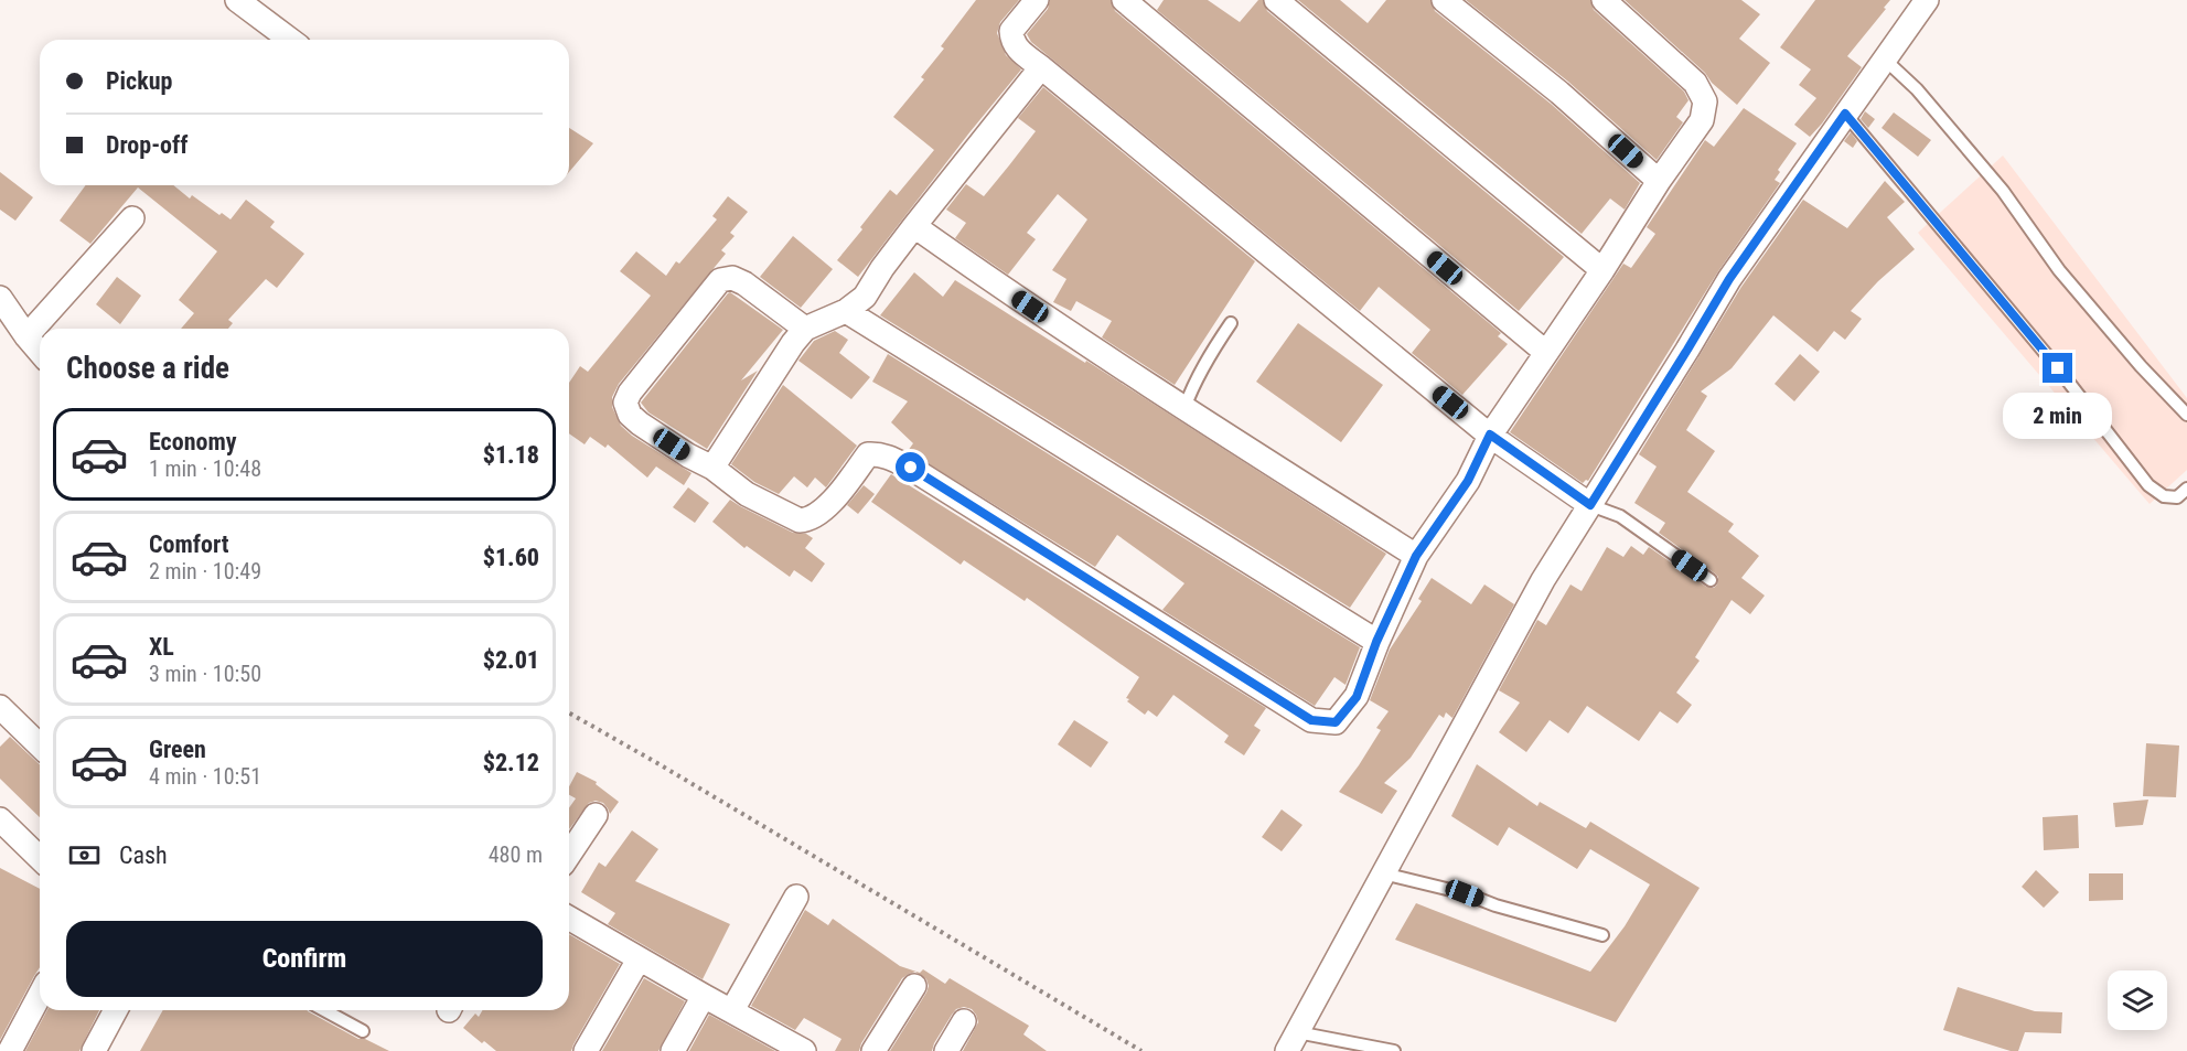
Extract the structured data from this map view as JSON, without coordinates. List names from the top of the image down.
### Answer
{
  "page": {
    "banner": ["Pickup", "Drop-off"],
    "heading": "Choose a ride",
    "bubble": "2 min",
    "list": [
      {
        "name": "Economy",
        "note": "1 min · 10:48",
        "value": "$1.18"
      },
      {
        "name": "Comfort",
        "note": "2 min · 10:49",
        "value": "$1.60"
      },
      {
        "name": "XL",
        "note": "3 min · 10:50",
        "value": "$2.01"
      },
      {
        "name": "Green",
        "note": "4 min · 10:51",
        "value": "$2.12"
      }
    ],
    "pay": ["Cash", "480 m"],
    "buttons": "Confirm"
  }
}
